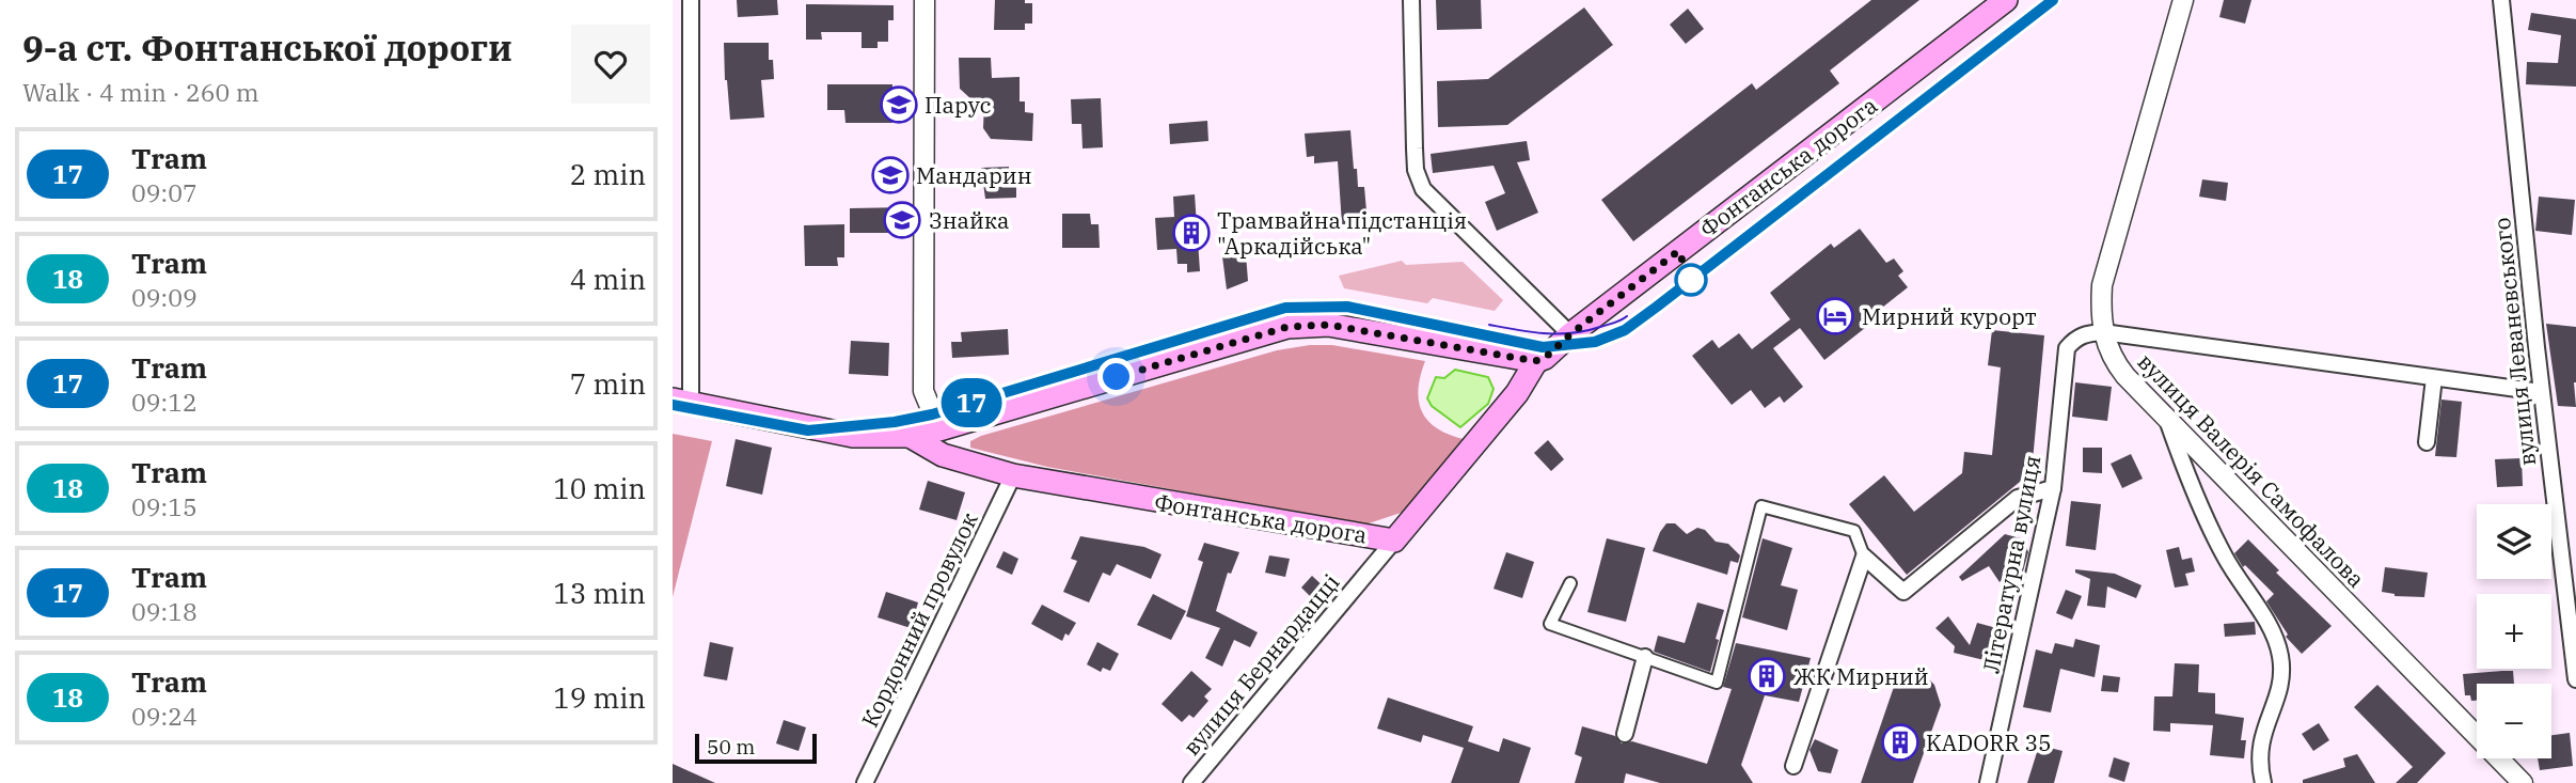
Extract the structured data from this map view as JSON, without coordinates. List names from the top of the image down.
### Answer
{
  "streets": {
    "main road": ["Фонтанська дорога"],
    "street": [
      "вулиця Леваневського",
      "вулиця Валерія Самофалова",
      "Літературна вулиця",
      "Кордонний провулок",
      "вулиця Бернардацці"
    ]
  },
  "crossings": [
    ["Фонтанська дорога", "Кордонний провулок"],
    ["Фонтанська дорога", "вулиця Бернардацці"],
    ["вулиця Валерія Самофалова", "Літературна вулиця"]
  ],
  "places": {
    "school or university": ["Парус", "Мандарин", "Знайка"],
    "building": ["Трамвайна підстанція \"Аркадійська\"", "ЖК Мирний", "KADORR 35"],
    "hotel": ["Мирний курорт"]
  },
  "lines": ["tram line 17"],
  "scale_bar": "50 m",
  "page": {
    "heading": ["9-а ст. Фонтанської дороги", "Walk · 4 min · 260 m"],
    "on_map": "17",
    "list": [
      {
        "mark": "17",
        "name": "Tram",
        "note": "09:07",
        "value": "2 min"
      },
      {
        "mark": "18",
        "name": "Tram",
        "note": "09:09",
        "value": "4 min"
      },
      {
        "mark": "17",
        "name": "Tram",
        "note": "09:12",
        "value": "7 min"
      },
      {
        "mark": "18",
        "name": "Tram",
        "note": "09:15",
        "value": "10 min"
      },
      {
        "mark": "17",
        "name": "Tram",
        "note": "09:18",
        "value": "13 min"
      },
      {
        "mark": "18",
        "name": "Tram",
        "note": "09:24",
        "value": "19 min"
      }
    ],
    "map_buttons": ["+", "−"],
    "scale": "50 m"
  }
}
